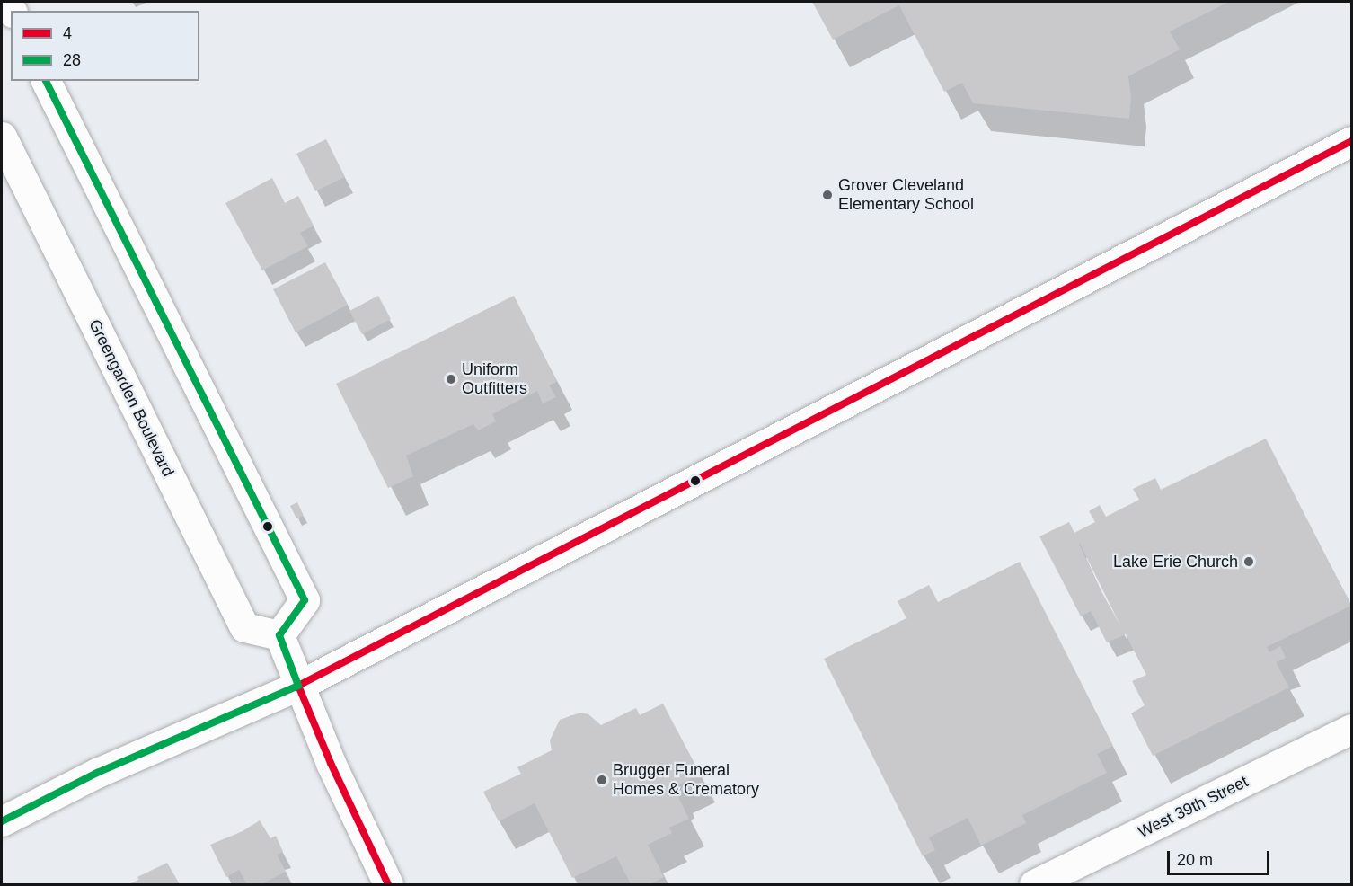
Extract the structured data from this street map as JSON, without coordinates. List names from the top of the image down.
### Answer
{
  "streets": {
    "street": ["Greengarden Boulevard", "West 39th Street"]
  },
  "places": [
    "Grover Cleveland Elementary School",
    "Uniform Outfitters",
    "Lake Erie Church",
    "Brugger Funeral Homes & Crematory"
  ],
  "lines": ["transit line 28", "transit line 4"],
  "legend": ["4", "28"],
  "scale_bar": "20 m"
}
